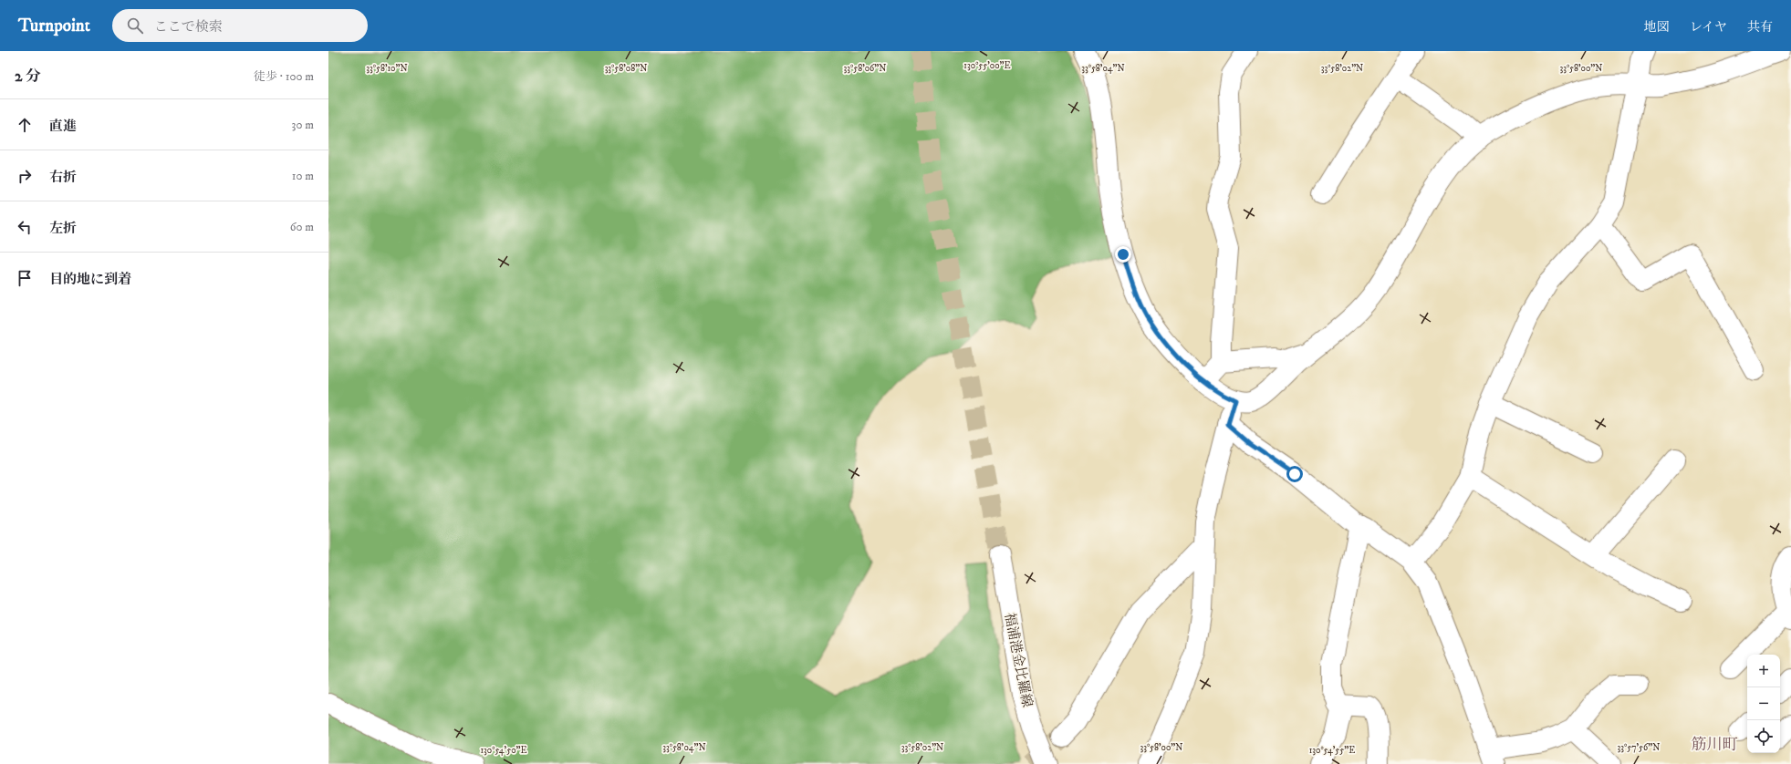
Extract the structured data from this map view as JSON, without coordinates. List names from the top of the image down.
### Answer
{
  "streets": {
    "street": ["福浦港金比羅線"]
  },
  "districts": ["筋川町"],
  "page": {
    "header": "Turnpoint",
    "search": "ここで検索",
    "nav": ["地図", "レイヤ", "共有"],
    "heading": ["2 分", "徒歩 · 100 m"],
    "list": [
      ["直進", "30 m"],
      ["右折", "10 m"],
      ["左折", "60 m"],
      "目的地に到着"
    ],
    "map_buttons": ["+", "−"]
  },
  "coordinates": [
    "130°55'00\"E",
    "33°58'10\"N",
    "33°58'08\"N",
    "33°58'06\"N",
    "33°58'04\"N",
    "33°58'02\"N",
    "33°58'00\"N",
    "33°57'56\"N",
    "130°54'50\"E",
    "130°54'55\"E"
  ]
}
